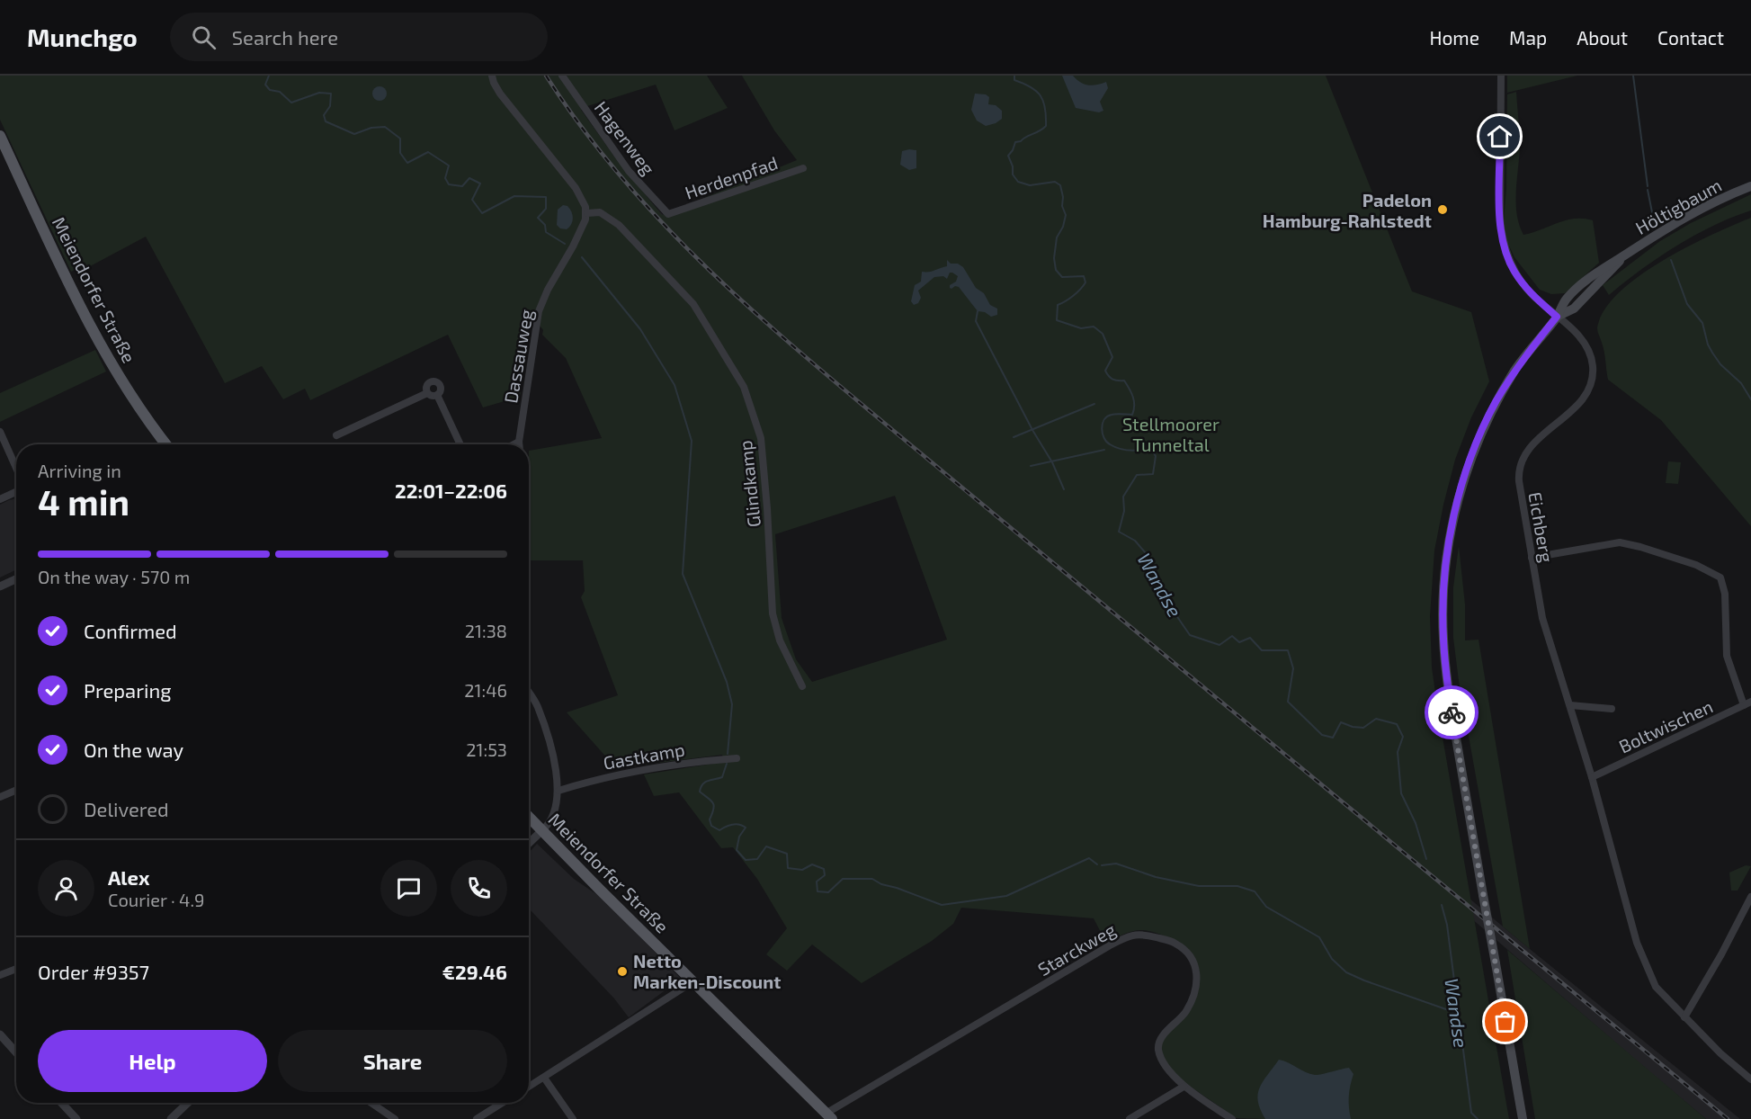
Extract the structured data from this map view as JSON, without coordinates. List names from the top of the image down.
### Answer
{
  "streets": {
    "main road": ["Höltigbaum", "Meiendorfer Straße"],
    "street": [
      "Hagenweg",
      "Herdenpfad",
      "Dassauweg",
      "Glindkamp",
      "Eichberg",
      "Boltwischen",
      "Gastkamp",
      "Starckweg"
    ]
  },
  "crossings": [
    ["Hagenweg", "Herdenpfad"],
    ["Höltigbaum", "Eichberg"],
    ["Meiendorfer Straße", "Starckweg"],
    ["Dassauweg", "Glindkamp"],
    ["Eichberg", "Boltwischen"]
  ],
  "water": ["Wandse"],
  "parks": ["Stellmoorer Tunneltal"],
  "places": ["Padelon Hamburg-Rahlstedt", "Netto Marken-Discount"],
  "page": {
    "header": "Munchgo",
    "search": "Search here",
    "nav": [
      "Home",
      "Map",
      "About",
      "Contact"
    ],
    "heading": ["4 min", "Arriving in", "22:01–22:06"],
    "panel": [
      "Alex",
      "Courier · 4.9",
      "Order #9357",
      "€29.46"
    ],
    "bar": "On the way · 570 m",
    "list": [
      ["Confirmed", "21:38"],
      ["Preparing", "21:46"],
      ["On the way", "21:53"],
      "Delivered"
    ],
    "buttons": ["Help", "Share"]
  }
}
